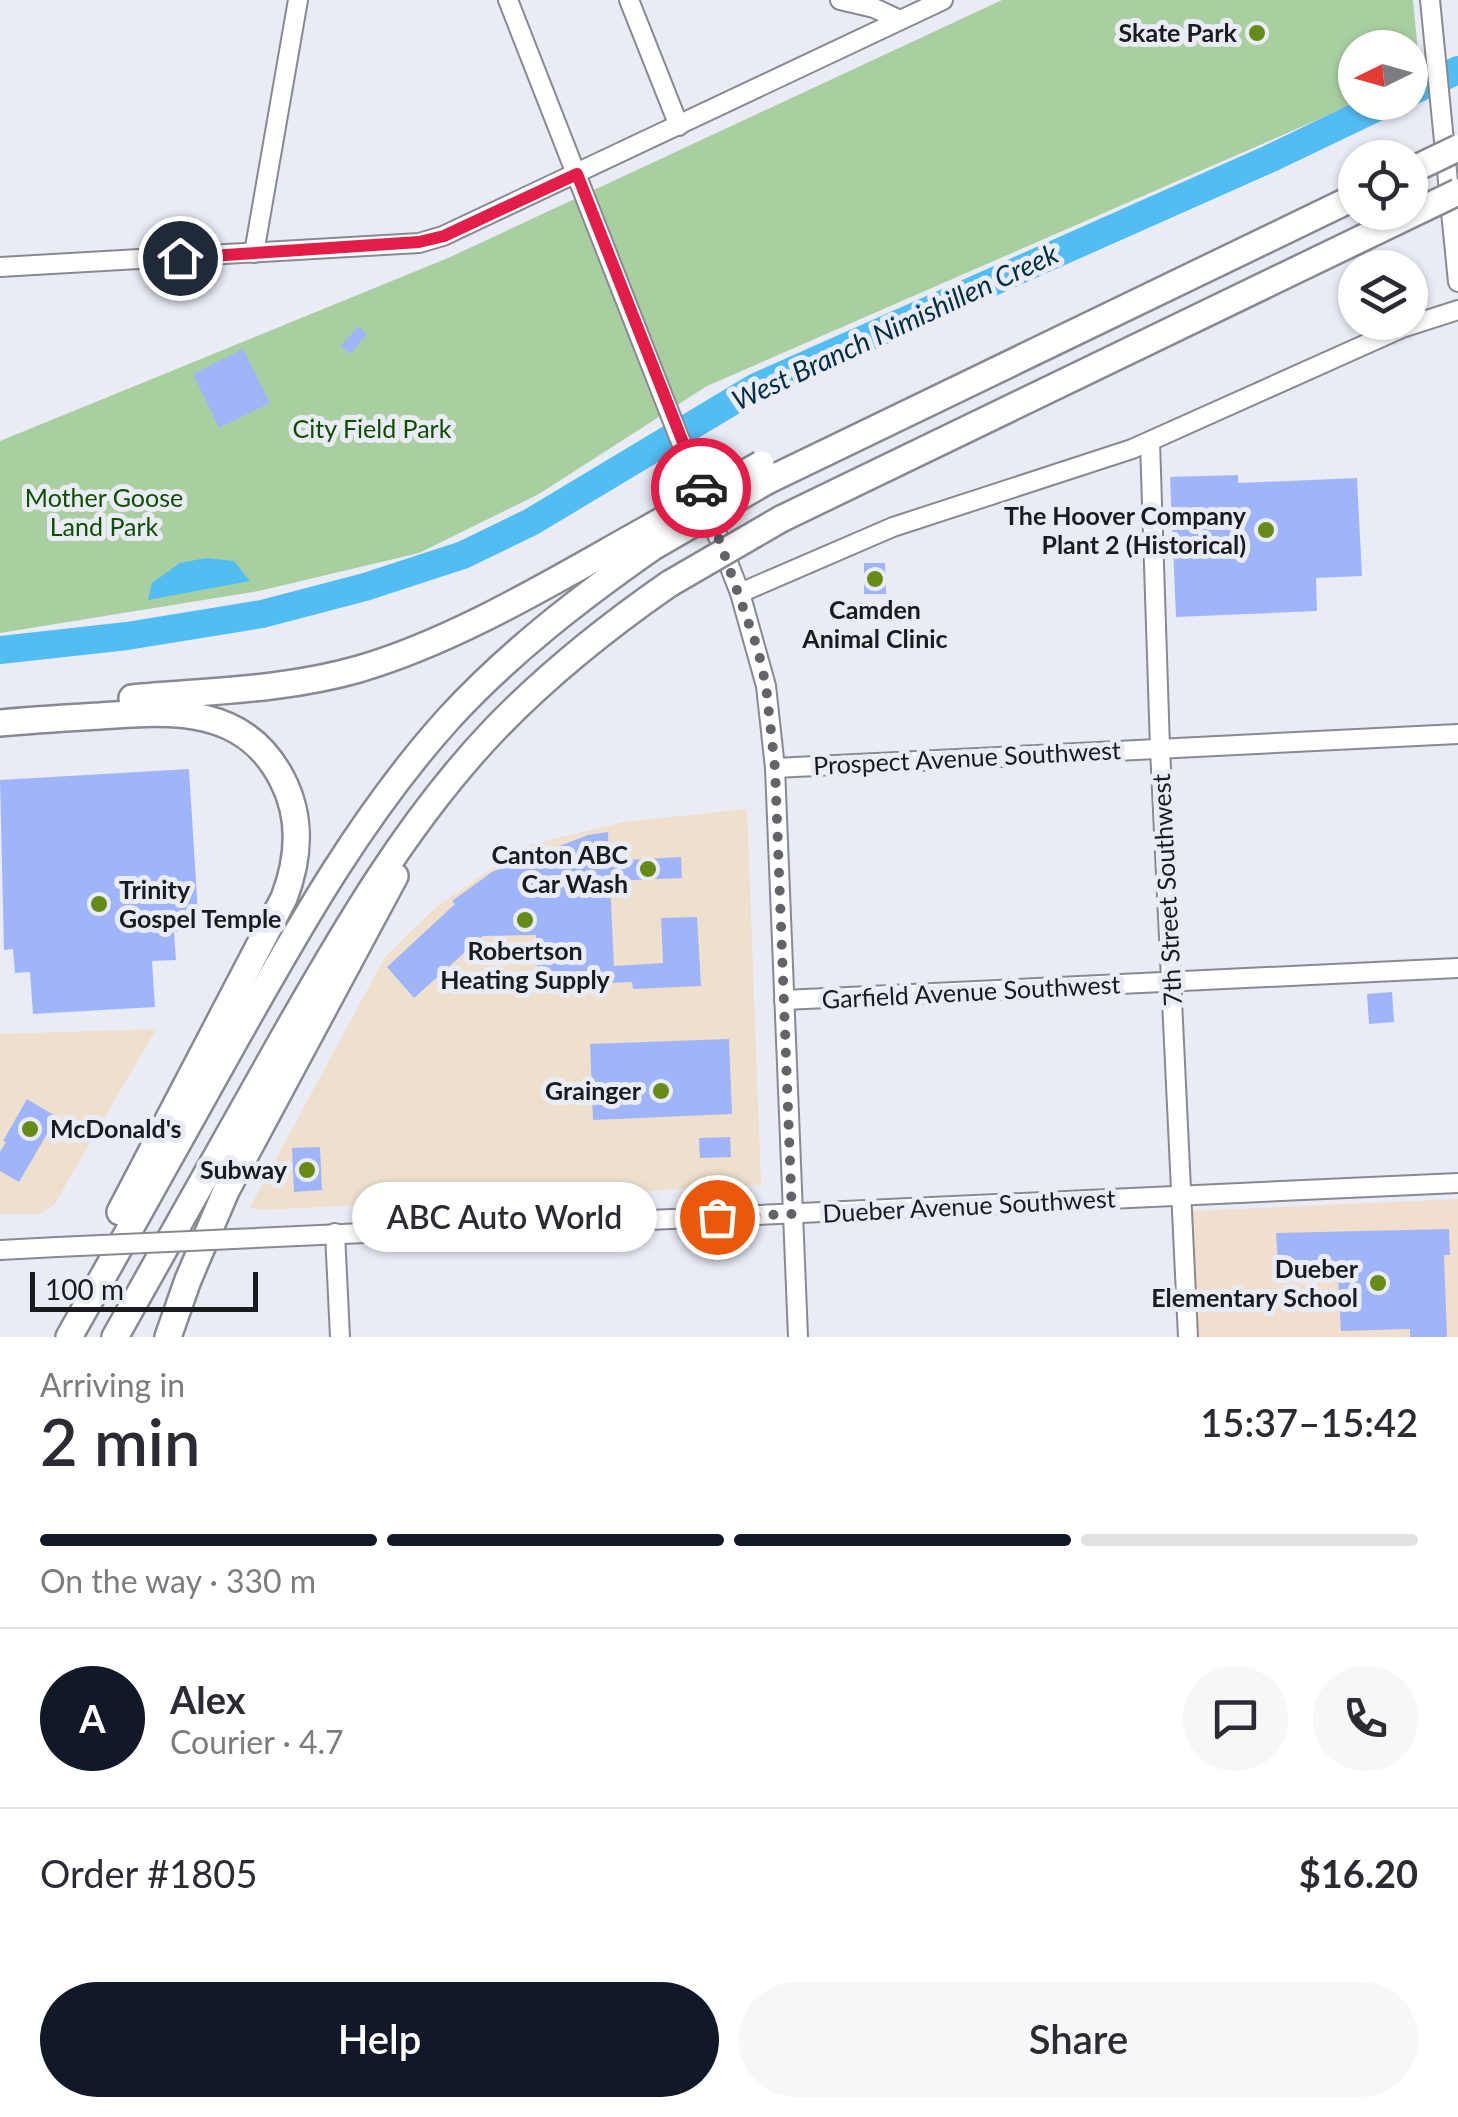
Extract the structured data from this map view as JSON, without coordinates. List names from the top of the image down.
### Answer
{
  "streets": {
    "street": [
      "Prospect Avenue Southwest",
      "7th Street Southwest",
      "Garfield Avenue Southwest",
      "Dueber Avenue Southwest"
    ]
  },
  "crossings": [
    ["Prospect Avenue Southwest", "7th Street Southwest"],
    ["7th Street Southwest", "Garfield Avenue Southwest"],
    ["7th Street Southwest", "Dueber Avenue Southwest"]
  ],
  "water": ["West Branch Nimishillen Creek"],
  "parks": ["City Field Park", "Mother Goose Land Park"],
  "places": [
    "Skate Park",
    "The Hoover Company Plant 2 (Historical)",
    "Camden Animal Clinic",
    "Canton ABC Car Wash",
    "Trinity Gospel Temple",
    "Robertson Heating Supply",
    "Grainger",
    "McDonald's",
    "Subway",
    "ABC Auto World",
    "Dueber Elementary School"
  ],
  "scale_bar": "100 m",
  "north": "left",
  "page": {
    "bubble": "ABC Auto World",
    "scale": "100 m",
    "heading": ["2 min", "Arriving in", "15:37–15:42"],
    "panel": [
      "Alex",
      "Courier · 4.7",
      "Order #1805",
      "$16.20"
    ],
    "bar": "On the way · 330 m",
    "round": "A",
    "buttons": ["Help", "Share"]
  }
}
